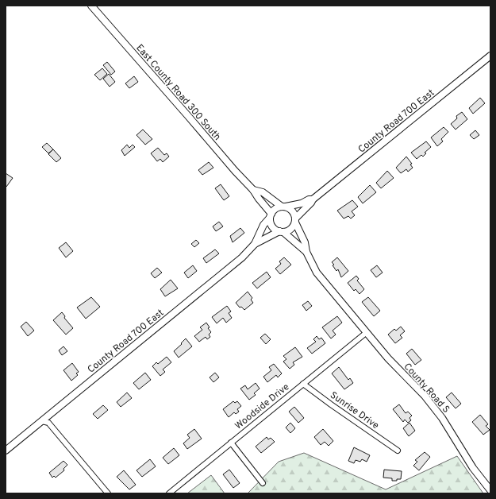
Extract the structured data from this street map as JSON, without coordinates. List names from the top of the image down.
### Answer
{
  "streets": {
    "main road": ["East County Road 300 South", "County Road 700 East", "County Road S"],
    "street": ["Woodside Drive", "Sunrise Drive"]
  },
  "crossings": [
    ["East County Road 300 South", "County Road 700 East"],
    ["County Road S", "Woodside Drive"],
    ["Woodside Drive", "Sunrise Drive"]
  ]
}
